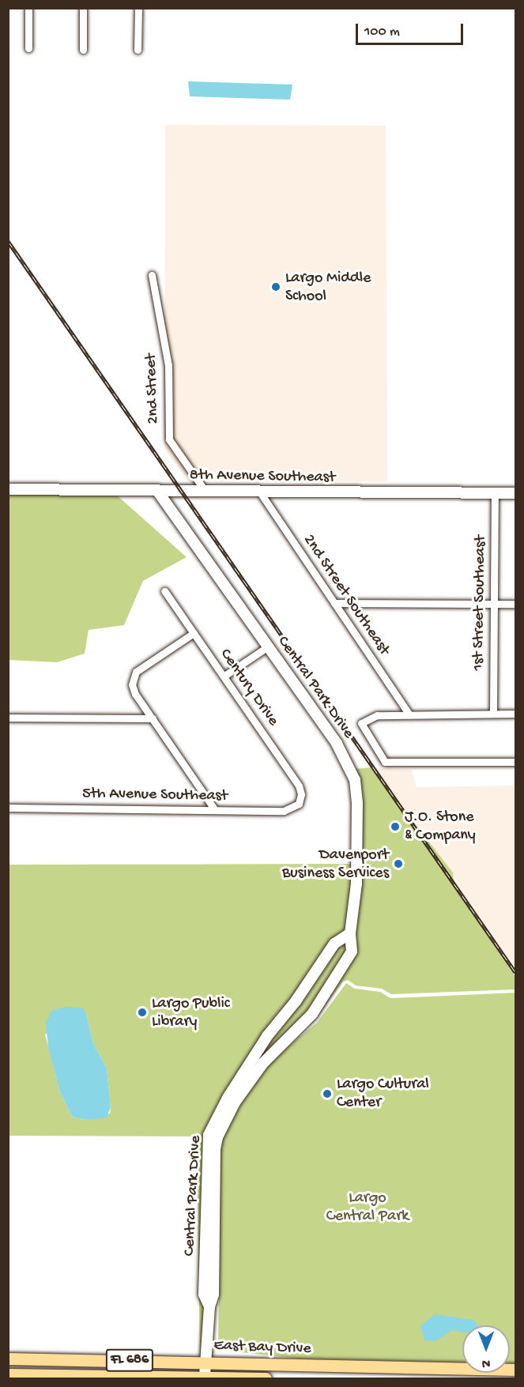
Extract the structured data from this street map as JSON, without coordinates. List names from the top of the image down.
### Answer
{
  "streets": {
    "main road": ["East Bay Drive", "FL 686"],
    "street": [
      "2nd Street",
      "8th Avenue Southeast",
      "2nd Street Southeast",
      "1st Street Southeast",
      "Century Drive",
      "Central Park Drive",
      "5th Avenue Southeast"
    ]
  },
  "crossings": [
    ["2nd Street", "8th Avenue Southeast"],
    ["8th Avenue Southeast", "2nd Street Southeast"],
    ["8th Avenue Southeast", "1st Street Southeast"],
    ["8th Avenue Southeast", "Central Park Drive"],
    ["Century Drive", "5th Avenue Southeast"],
    ["Central Park Drive", "East Bay Drive"]
  ],
  "parks": ["Largo Central Park"],
  "places": [
    "Largo Middle School",
    "J.O. Stone & Company",
    "Davenport Business Services",
    "Largo Public Library",
    "Largo Cultural Center"
  ],
  "scale_bar": "100 m",
  "north": "bottom"
}
